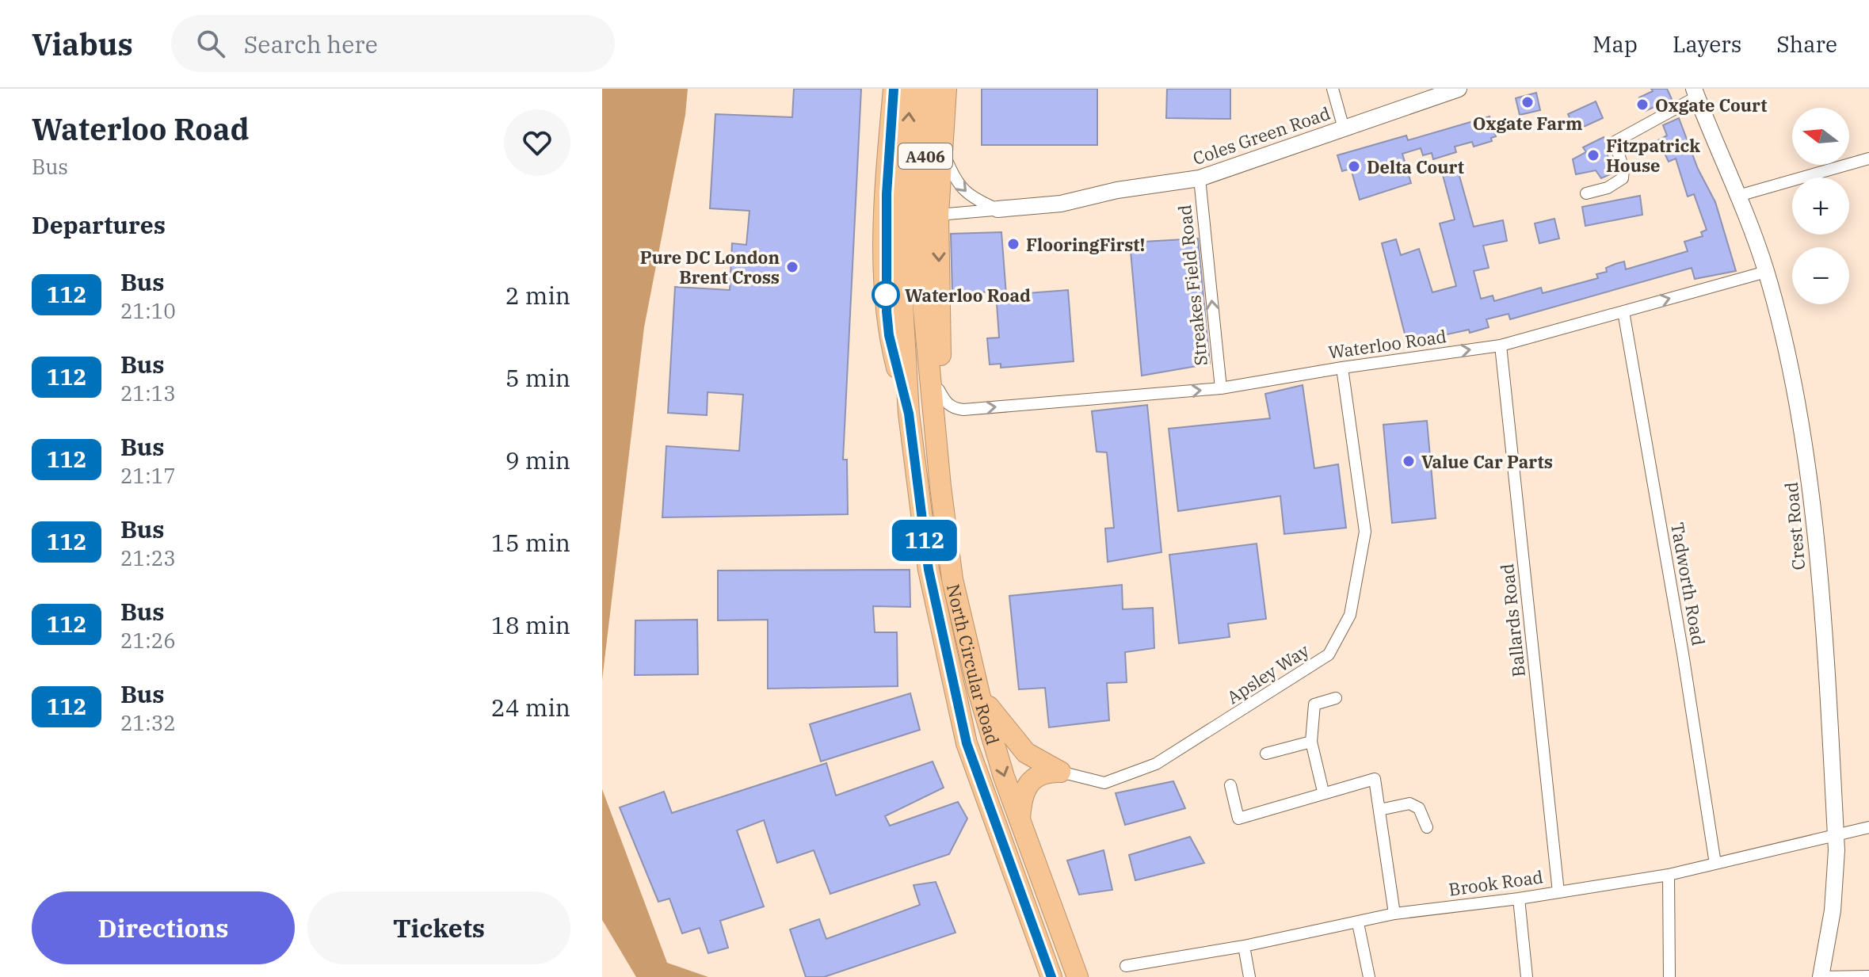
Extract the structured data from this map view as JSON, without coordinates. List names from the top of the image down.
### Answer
{
  "streets": {
    "highway": ["A406", "North Circular Road"],
    "street": [
      "Coles Green Road",
      "Streakes Field Road",
      "Waterloo Road",
      "Crest Road",
      "Tadworth Road",
      "Ballards Road",
      "Apsley Way",
      "Brook Road"
    ]
  },
  "crossings": [
    ["Coles Green Road", "A406"],
    ["Coles Green Road", "Streakes Field Road"],
    ["Coles Green Road", "North Circular Road"],
    ["A406", "Waterloo Road"],
    ["A406", "North Circular Road"],
    ["Streakes Field Road", "Waterloo Road"],
    ["Waterloo Road", "Crest Road"],
    ["Waterloo Road", "Tadworth Road"],
    ["Waterloo Road", "Ballards Road"],
    ["Waterloo Road", "Apsley Way"],
    ["Crest Road", "Brook Road"],
    ["Tadworth Road", "Brook Road"],
    ["Ballards Road", "Brook Road"]
  ],
  "one_way": ["Streakes Field Road", "Waterloo Road"],
  "places": [
    "Oxgate Farm",
    "Oxgate Court",
    "Fitzpatrick House",
    "Delta Court",
    "FlooringFirst!",
    "Pure DC London Brent Cross",
    "Waterloo Road",
    "Value Car Parts"
  ],
  "lines": ["bus line 112"],
  "north": "left",
  "page": {
    "header": "Viabus",
    "search": "Search here",
    "nav": ["Map", "Layers", "Share"],
    "heading": [
      ["Waterloo Road", "Bus"],
      "Departures"
    ],
    "on_map": "112",
    "map_buttons": ["+", "−"],
    "list": [
      {
        "mark": "112",
        "name": "Bus",
        "note": "21:10",
        "value": "2 min"
      },
      {
        "mark": "112",
        "name": "Bus",
        "note": "21:13",
        "value": "5 min"
      },
      {
        "mark": "112",
        "name": "Bus",
        "note": "21:17",
        "value": "9 min"
      },
      {
        "mark": "112",
        "name": "Bus",
        "note": "21:23",
        "value": "15 min"
      },
      {
        "mark": "112",
        "name": "Bus",
        "note": "21:26",
        "value": "18 min"
      },
      {
        "mark": "112",
        "name": "Bus",
        "note": "21:32",
        "value": "24 min"
      }
    ],
    "buttons": ["Directions", "Tickets"]
  }
}
